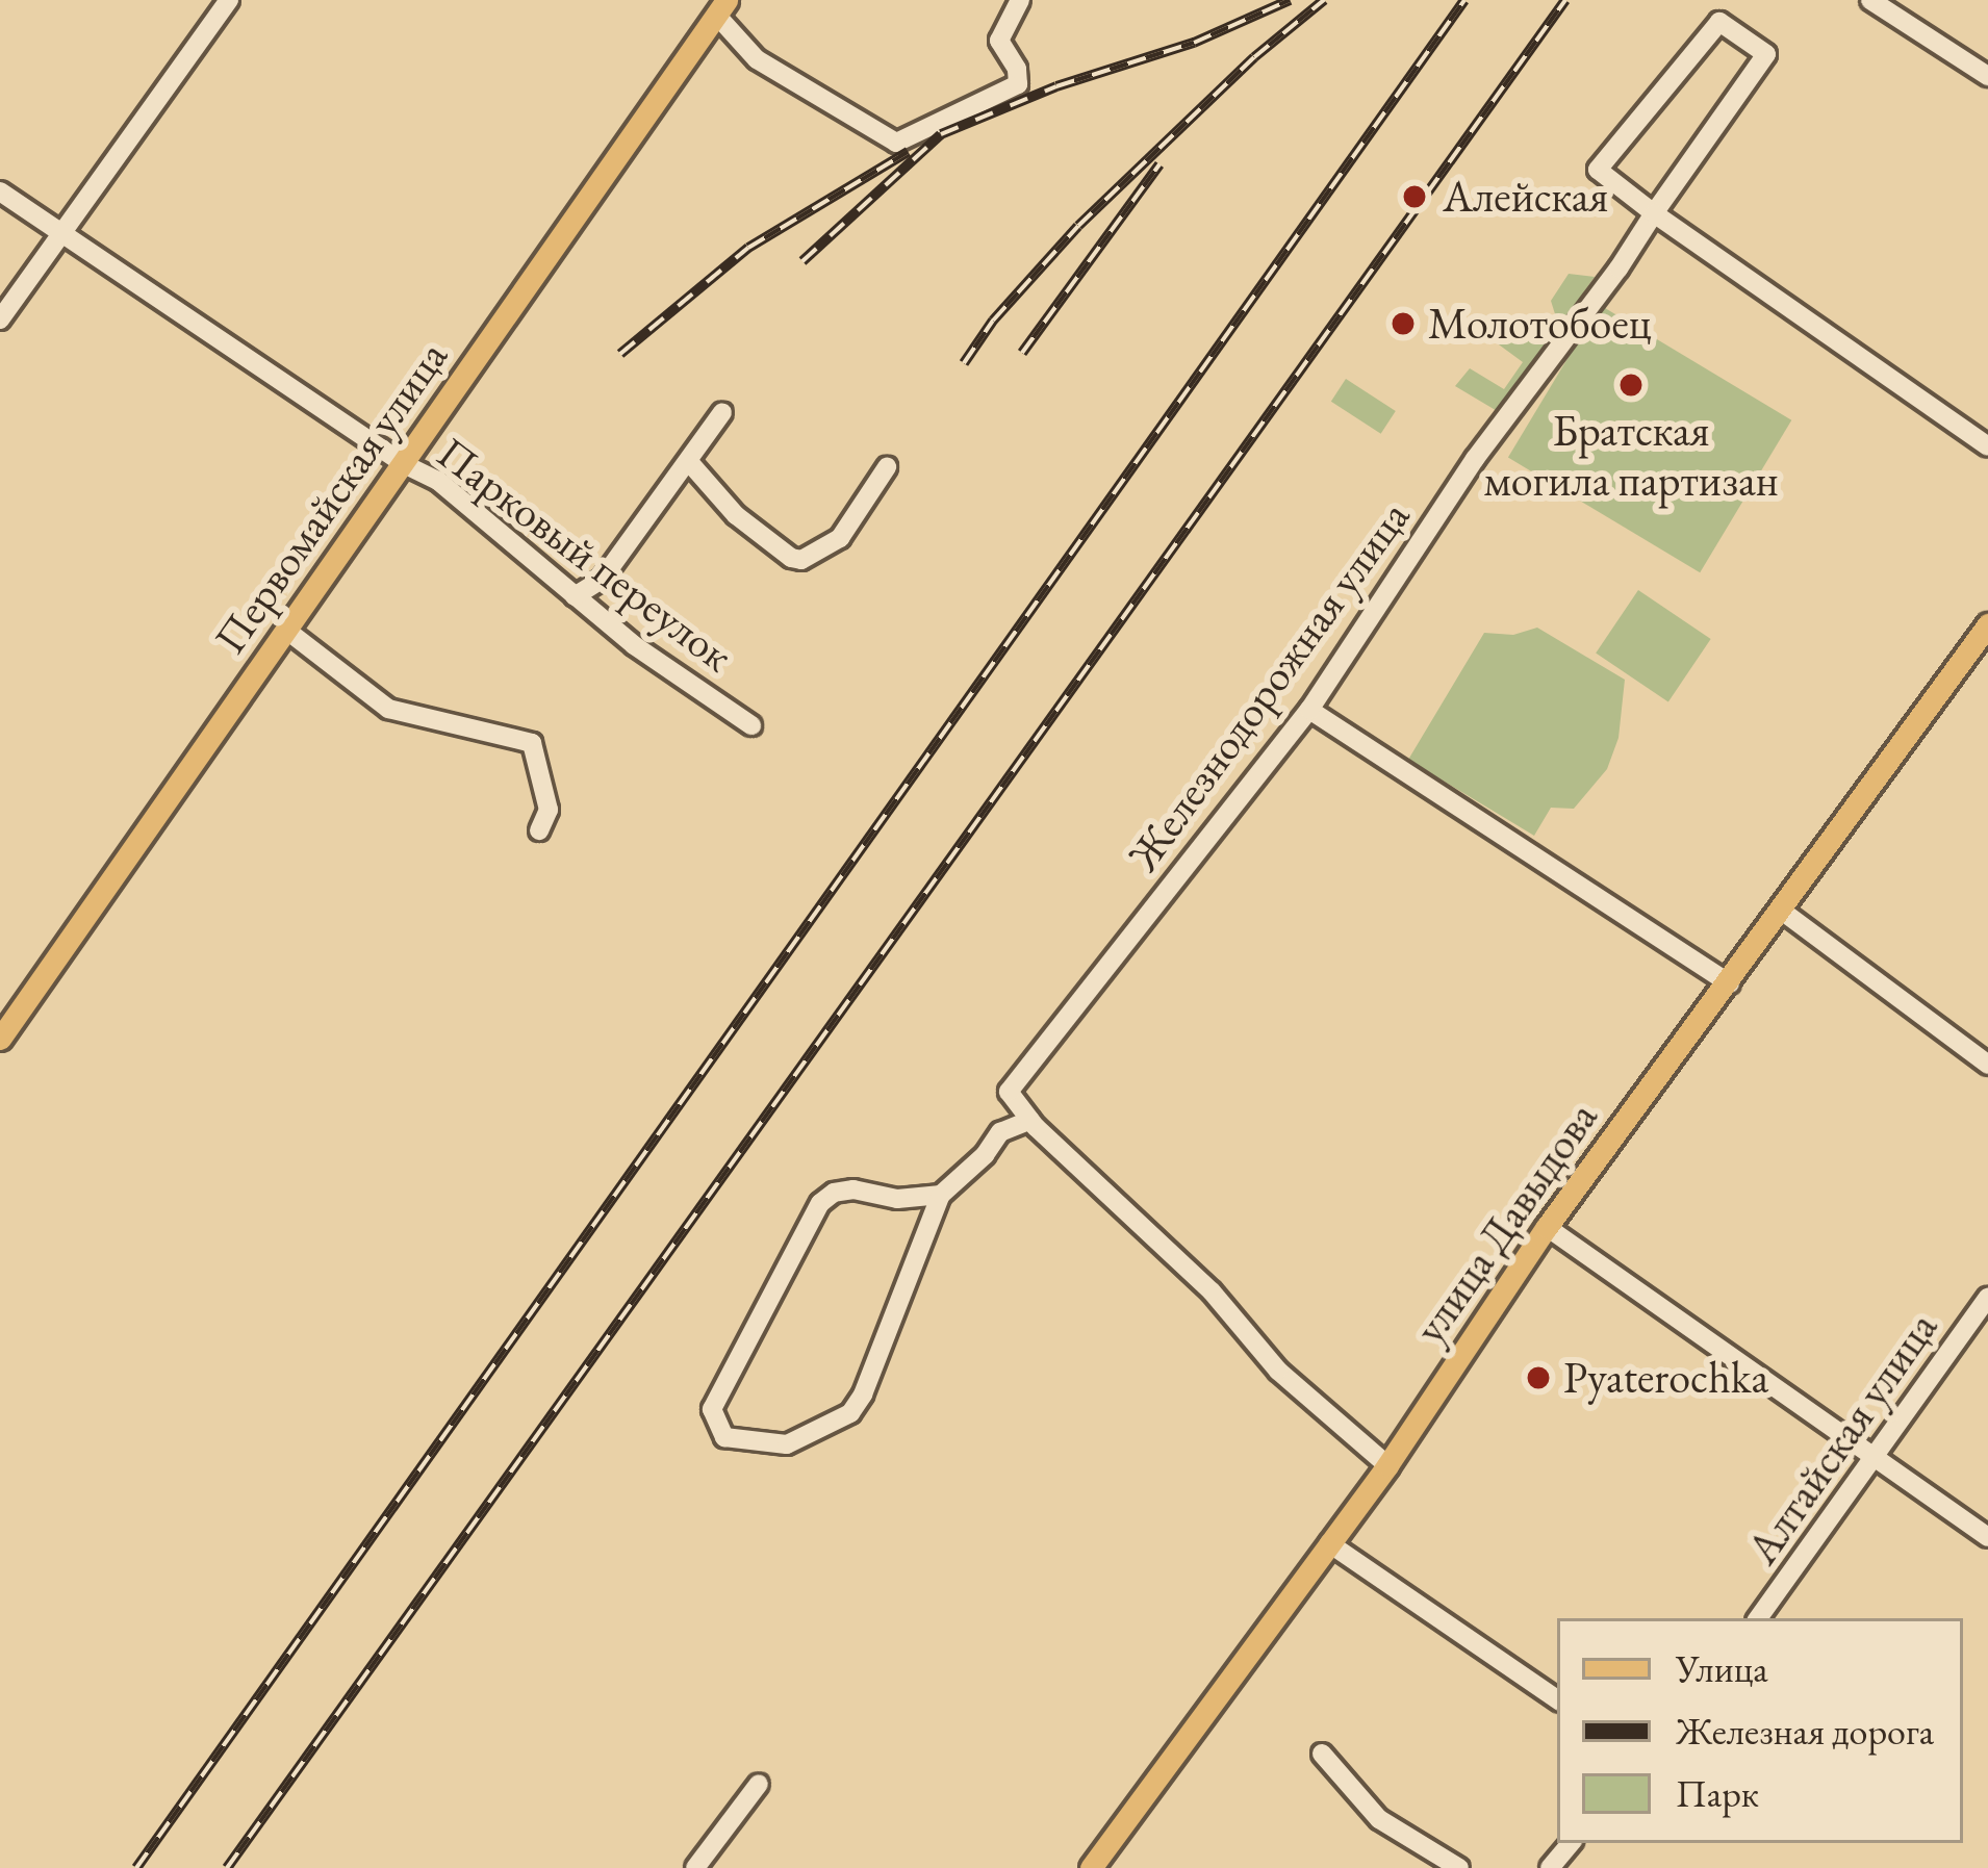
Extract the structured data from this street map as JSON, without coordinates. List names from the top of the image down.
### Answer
{
  "streets": {
    "main road": ["Первомайская улица", "улица Давыдова"],
    "street": ["Парковый переулок", "Железнодорожная улица", "Алтайская улица"]
  },
  "crossings": [
    ["Первомайская улица", "Парковый переулок"]
  ],
  "places": [
    "Алейская",
    "Молотобоец",
    "Братская могила партизан",
    "Pyaterochka"
  ],
  "legend": ["Улица", "Железная дорога", "Парк"]
}
